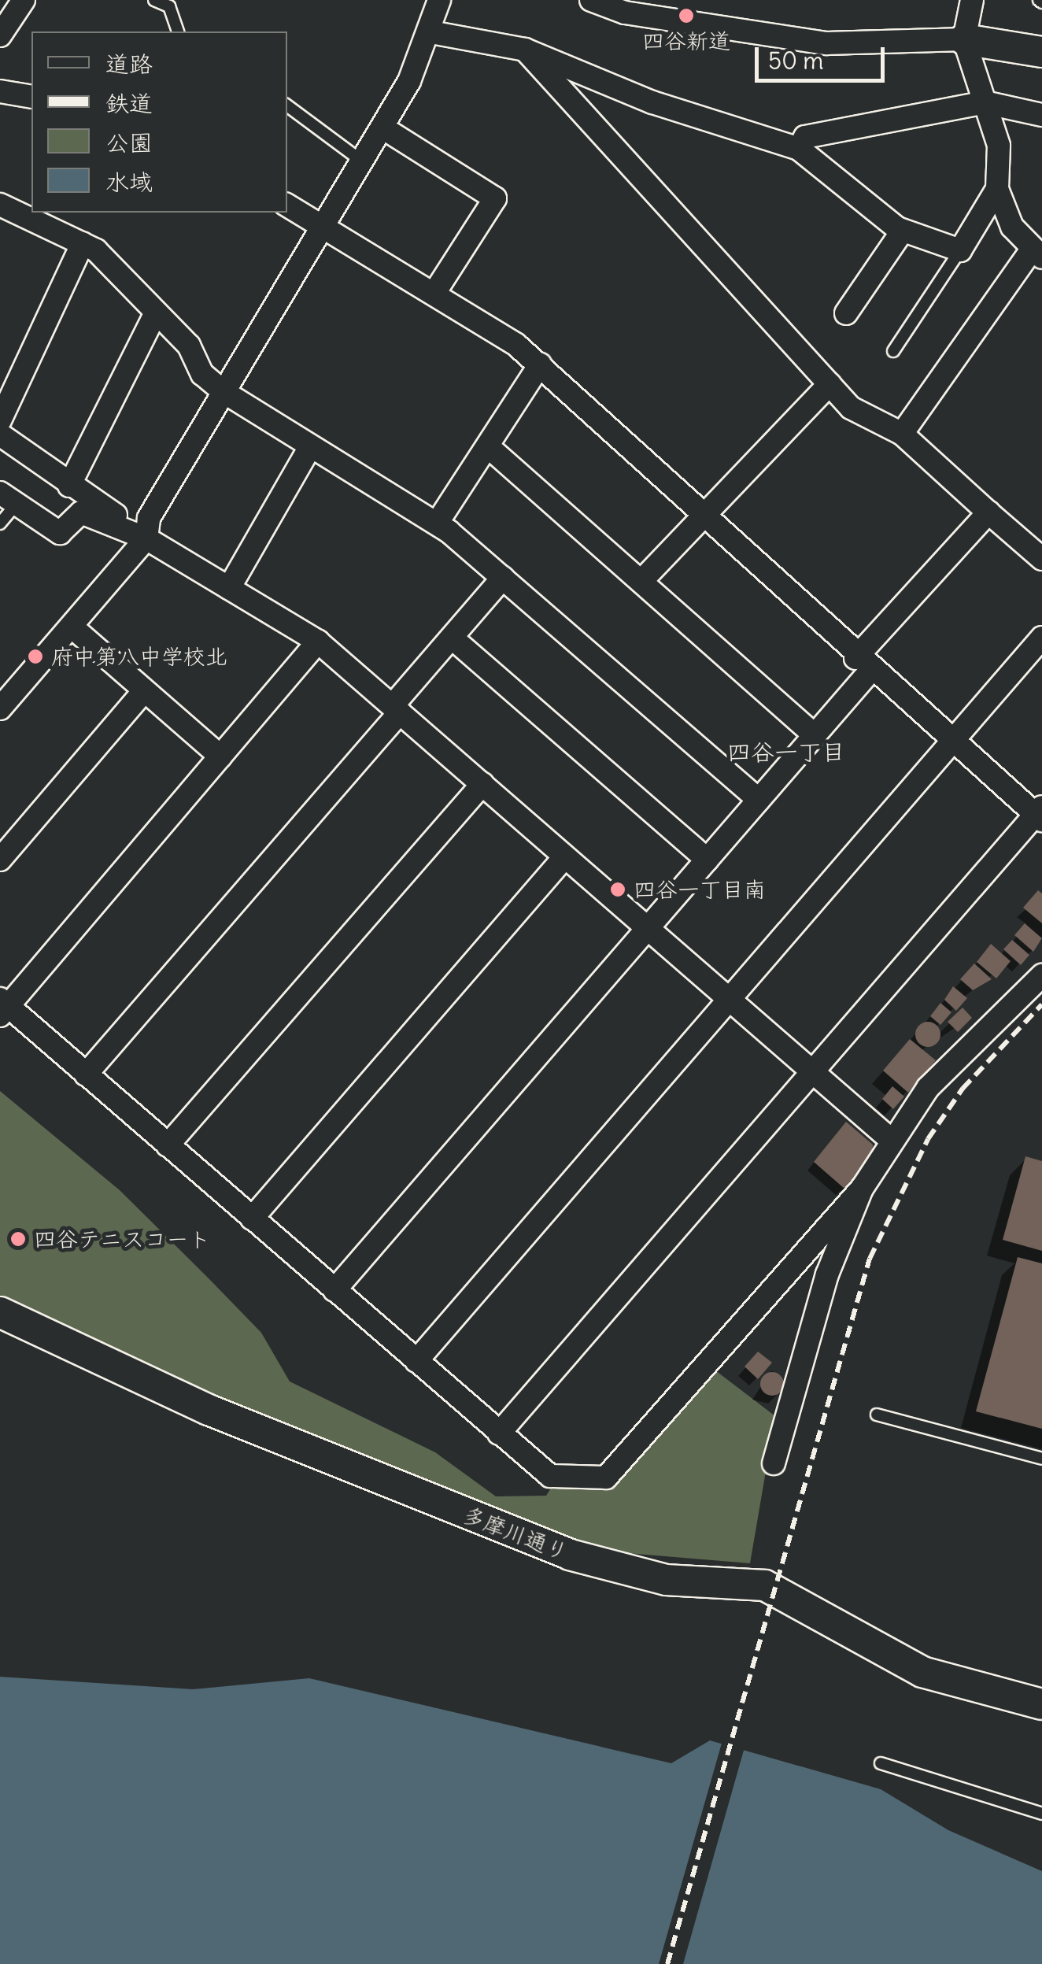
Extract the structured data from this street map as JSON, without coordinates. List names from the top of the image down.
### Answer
{
  "streets": {
    "street": ["多摩川通り"]
  },
  "districts": ["四谷一丁目"],
  "places": [
    "四谷新道",
    "府中第八中学校北",
    "四谷一丁目南",
    "四谷テニスコート"
  ],
  "legend": [
    "道路",
    "鉄道",
    "公園",
    "水域"
  ],
  "scale_bar": "50 m"
}
